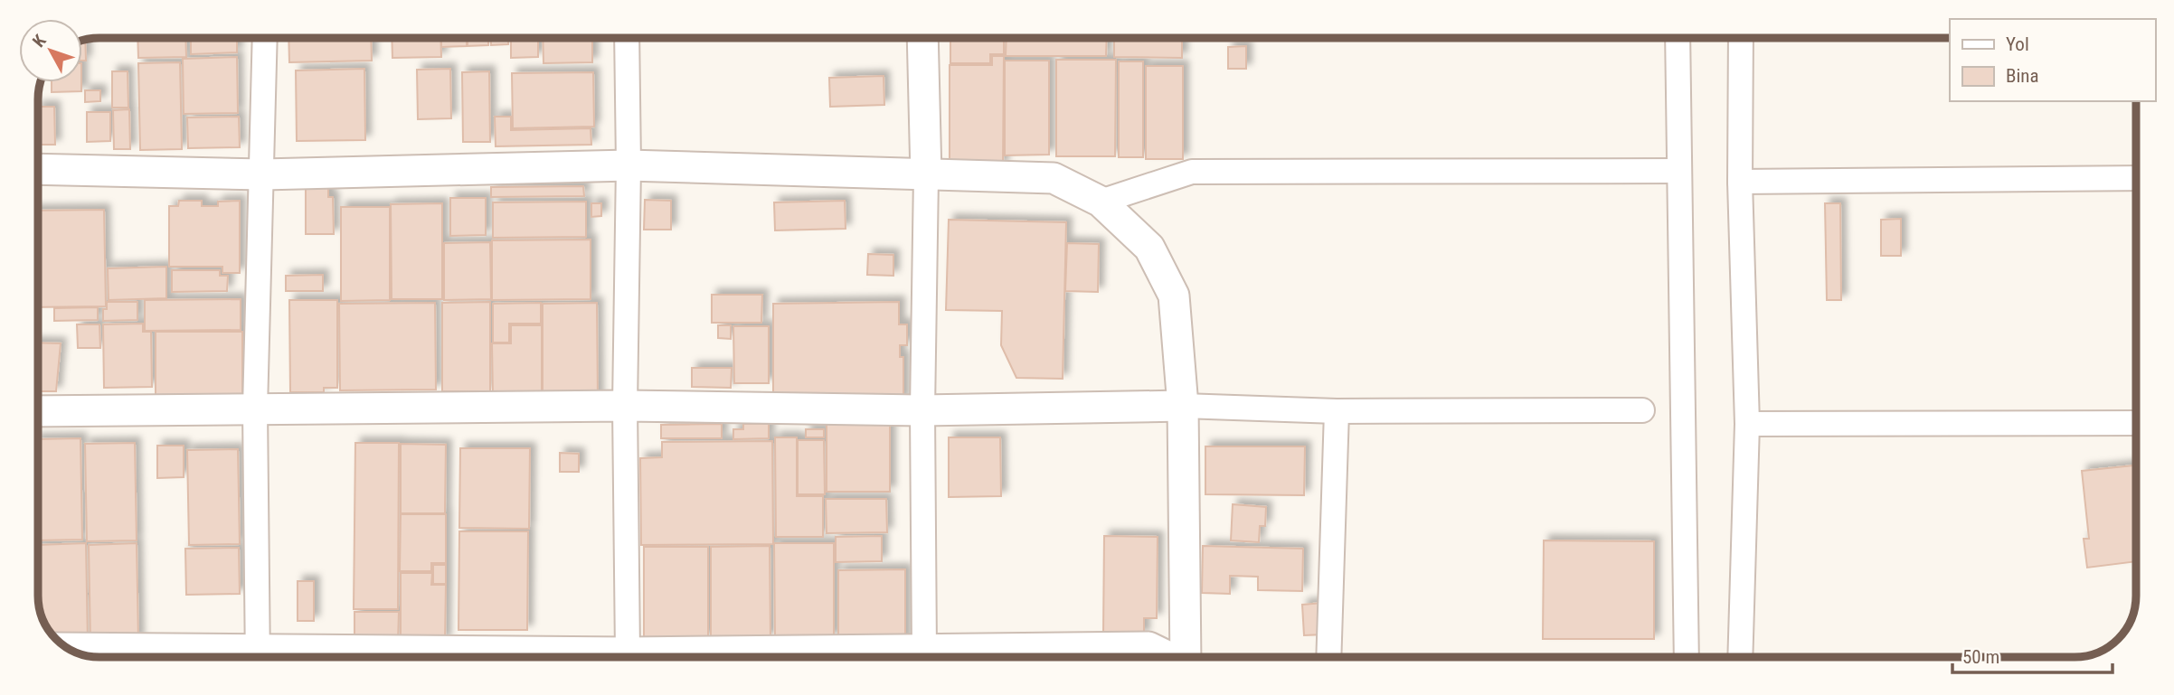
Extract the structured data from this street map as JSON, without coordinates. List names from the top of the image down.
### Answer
{
  "legend": ["Yol", "Bina"],
  "scale_bar": "50 m",
  "north": "top left"
}
